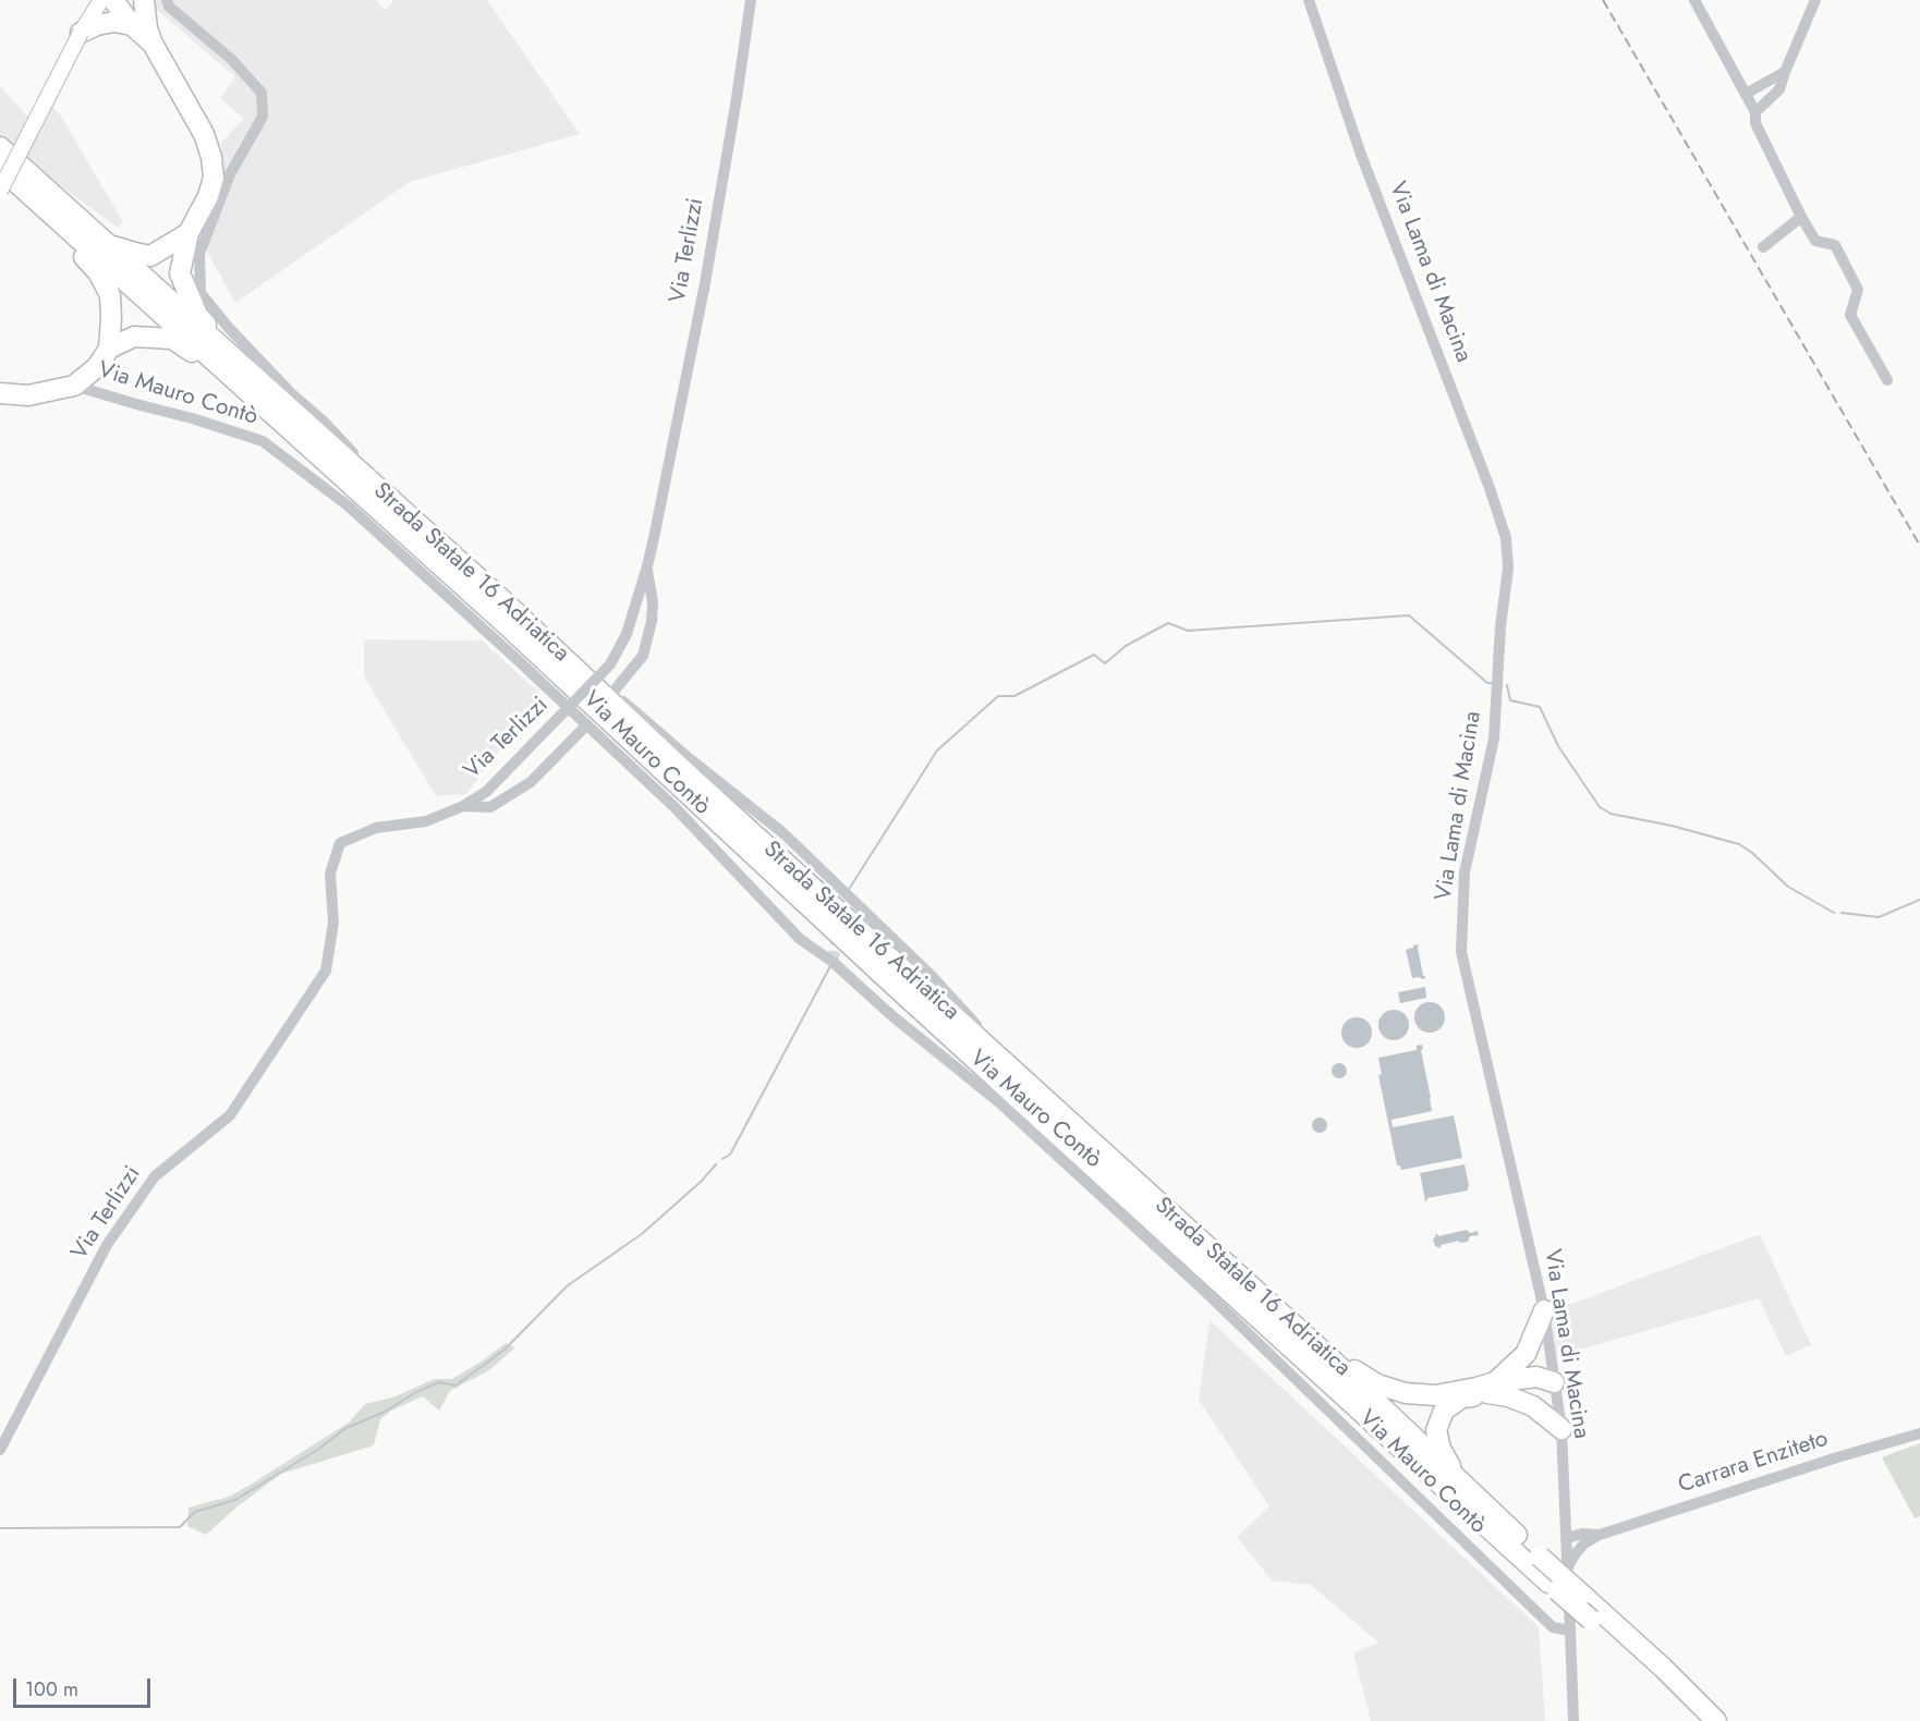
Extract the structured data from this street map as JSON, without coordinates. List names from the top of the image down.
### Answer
{
  "streets": {
    "highway": ["Strada Statale 16 Adriatica"],
    "street": [
      "Via Terlizzi",
      "Via Lama di Macina",
      "Via Mauro Contò",
      "Carrara Enziteto"
    ]
  },
  "crossings": [
    ["Via Lama di Macina", "Via Mauro Contò"],
    ["Via Lama di Macina", "Carrara Enziteto"]
  ],
  "scale_bar": "100 m"
}
